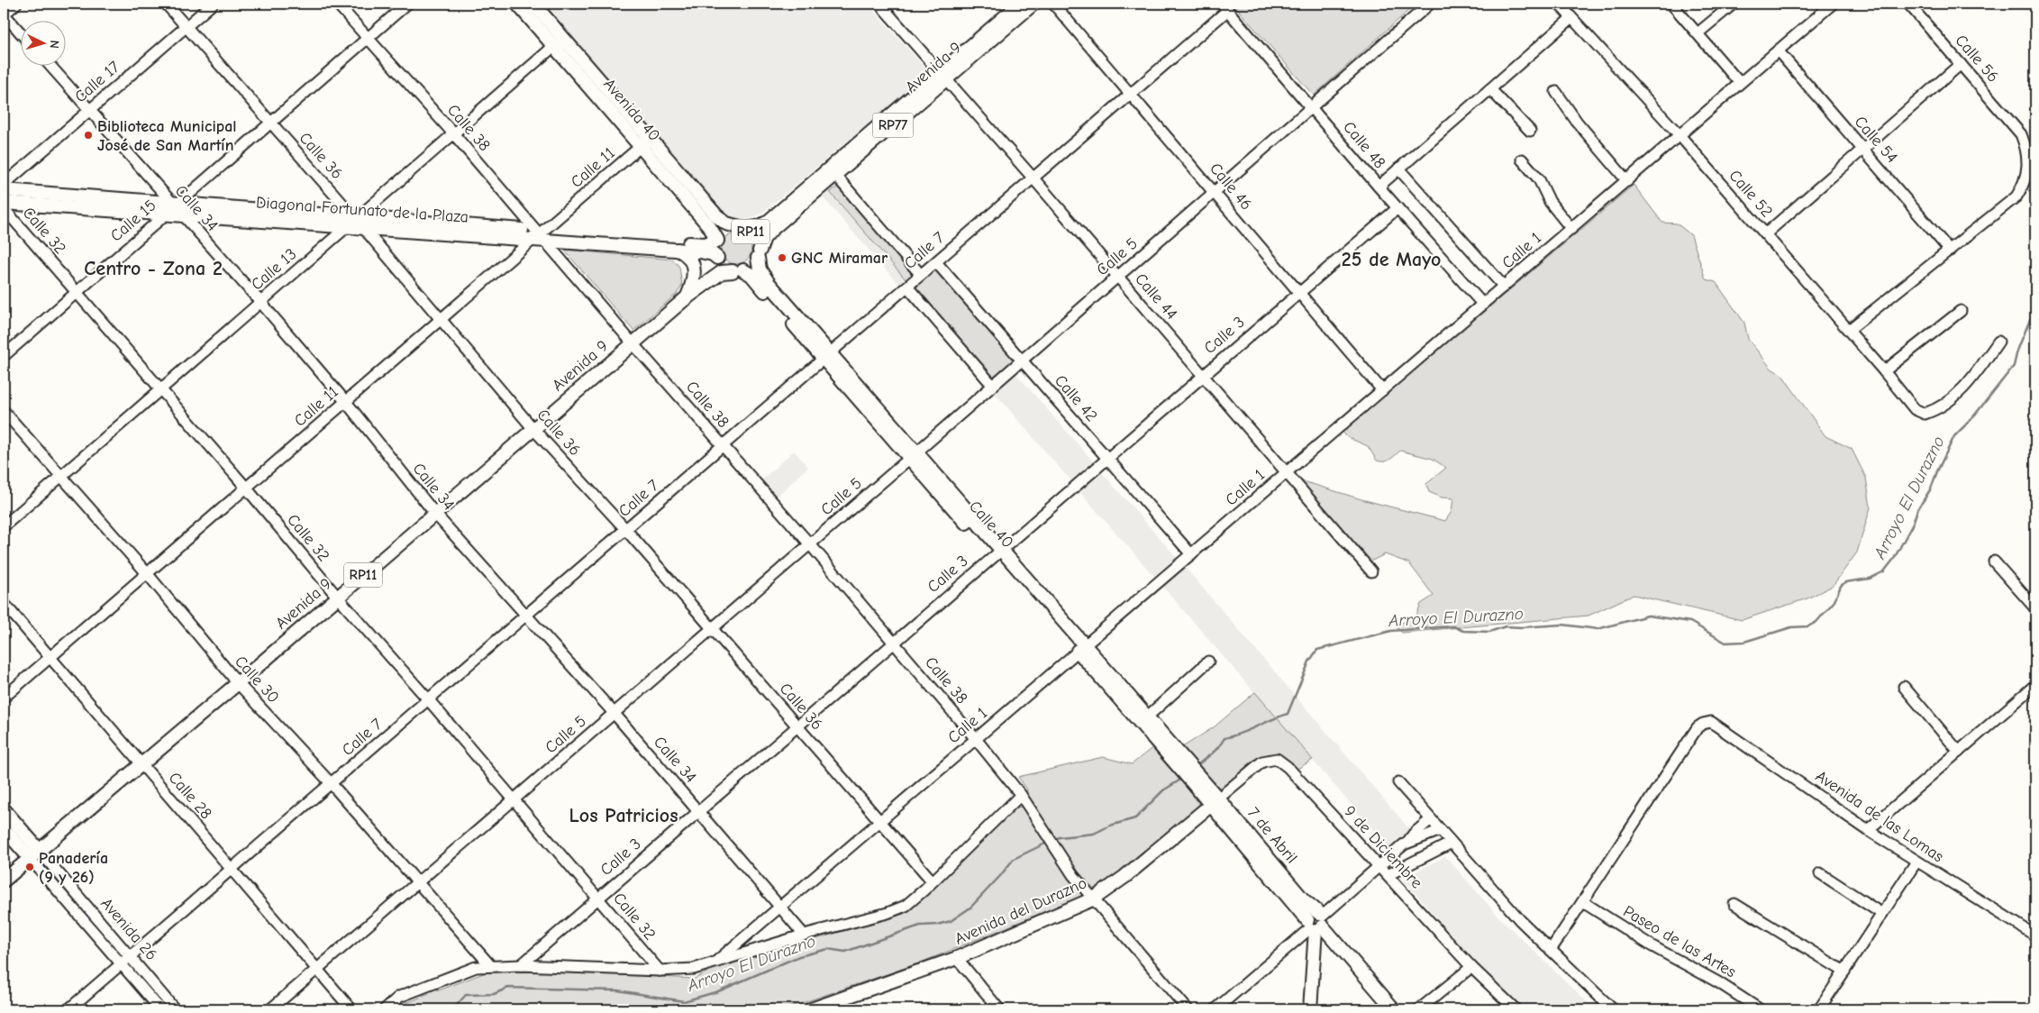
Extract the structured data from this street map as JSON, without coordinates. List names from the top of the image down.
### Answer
{
  "streets": {
    "main road": [
      "Avenida 9",
      "Avenida 40",
      "RP77",
      "Diagonal Fortunato de la Plaza",
      "RP11",
      "Calle 40",
      "7 de Abril",
      "Avenida del Durazno",
      "Avenida 26"
    ],
    "street": [
      "Calle 56",
      "Calle 17",
      "Calle 38",
      "Calle 54",
      "Calle 48",
      "Calle 36",
      "Calle 11",
      "Calle 46",
      "Calle 52",
      "Calle 34",
      "Calle 15",
      "Calle 32",
      "Calle 7",
      "Calle 1",
      "Calle 5",
      "Calle 13",
      "Calle 44",
      "Calle 3",
      "Calle 42",
      "Calle 30",
      "Calle 28",
      "Avenida de las Lomas",
      "9 de Diciembre",
      "Paseo de las Artes"
    ]
  },
  "crossings": [
    ["Calle 56", "Calle 54"],
    ["Avenida 9", "Avenida 40"],
    ["Avenida 9", "Calle 38"],
    ["Avenida 9", "Calle 36"],
    ["Avenida 9", "Calle 34"],
    ["Avenida 9", "Diagonal Fortunato de la Plaza"],
    ["Avenida 9", "Calle 32"],
    ["Avenida 9", "RP11"],
    ["Avenida 9", "Calle 44"],
    ["Avenida 9", "Calle 40"],
    ["Avenida 9", "Calle 30"],
    ["Avenida 9", "Calle 28"],
    ["Avenida 9", "Avenida 26"],
    ["Calle 17", "Calle 36"],
    ["Calle 17", "Calle 34"],
    ["Avenida 40", "Calle 11"],
    ["Avenida 40", "Diagonal Fortunato de la Plaza"],
    ["Avenida 40", "RP11"],
    ["Avenida 40", "Calle 13"],
    ["Avenida 40", "Calle 40"],
    ["Calle 38", "Calle 11"],
    ["Calle 38", "Diagonal Fortunato de la Plaza"],
    ["Calle 38", "Calle 15"],
    ["Calle 38", "Calle 7"],
    ["Calle 38", "Calle 1"],
    ["Calle 38", "Calle 5"],
    ["Calle 38", "Calle 13"],
    ["Calle 38", "Calle 3"],
    ["Calle 38", "Avenida del Durazno"],
    ["Calle 54", "Calle 1"],
    ["Calle 48", "Calle 7"],
    ["Calle 48", "Calle 1"],
    ["Calle 48", "Calle 5"],
    ["Calle 48", "Calle 3"],
    ["Calle 36", "Calle 11"],
    ["Calle 36", "Diagonal Fortunato de la Plaza"],
    ["Calle 36", "Calle 15"],
    ["Calle 36", "Calle 7"],
    ["Calle 36", "Calle 1"],
    ["Calle 36", "Calle 5"],
    ["Calle 36", "Calle 13"],
    ["Calle 36", "Calle 3"],
    ["Calle 11", "Calle 34"],
    ["Calle 11", "Diagonal Fortunato de la Plaza"],
    ["Calle 11", "Calle 32"],
    ["Calle 11", "Calle 30"],
    ["Calle 11", "Calle 28"],
    ["Calle 46", "Calle 7"],
    ["Calle 46", "Calle 1"],
    ["Calle 46", "Calle 5"],
    ["Calle 46", "Calle 3"],
    ["Calle 52", "Calle 1"],
    ["Calle 34", "Diagonal Fortunato de la Plaza"],
    ["Calle 34", "Calle 15"],
    ["Calle 34", "Calle 7"],
    ["Calle 34", "Calle 1"],
    ["Calle 34", "Calle 5"],
    ["Calle 34", "Calle 13"],
    ["Calle 34", "Calle 3"],
    ["Diagonal Fortunato de la Plaza", "Calle 15"],
    ["Diagonal Fortunato de la Plaza", "RP11"],
    ["Diagonal Fortunato de la Plaza", "Calle 13"],
    ["Diagonal Fortunato de la Plaza", "Calle 40"],
    ["Calle 15", "Calle 32"],
    ["Calle 32", "Calle 7"],
    ["Calle 32", "Calle 1"],
    ["Calle 32", "Calle 5"],
    ["Calle 32", "Calle 13"],
    ["Calle 32", "Calle 3"],
    ["RP11", "Calle 40"],
    ["Calle 7", "Calle 44"],
    ["Calle 7", "Calle 42"],
    ["Calle 7", "Calle 40"],
    ["Calle 7", "Calle 30"],
    ["Calle 7", "Calle 28"],
    ["Calle 7", "Avenida 26"],
    ["Calle 1", "Calle 44"],
    ["Calle 1", "Calle 3"],
    ["Calle 1", "Calle 42"],
    ["Calle 1", "Calle 40"],
    ["Calle 1", "Calle 30"],
    ["Calle 5", "Calle 44"],
    ["Calle 5", "Calle 42"],
    ["Calle 5", "Calle 40"],
    ["Calle 5", "Calle 30"],
    ["Calle 5", "Calle 28"],
    ["Calle 13", "Calle 30"],
    ["Calle 44", "Calle 3"],
    ["Calle 3", "Calle 42"],
    ["Calle 3", "Calle 40"],
    ["Calle 40", "7 de Abril"],
    ["Avenida de las Lomas", "Paseo de las Artes"],
    ["7 de Abril", "9 de Diciembre"],
    ["7 de Abril", "Avenida del Durazno"],
    ["9 de Diciembre", "Avenida del Durazno"]
  ],
  "districts": ["25 de Mayo", "Centro - Zona 2", "Los Patricios"],
  "water": ["Arroyo El Durazno"],
  "places": ["Biblioteca Municipal José de San Martín", "GNC Miramar", "Panadería (9 y 26)"],
  "north": "right"
}
